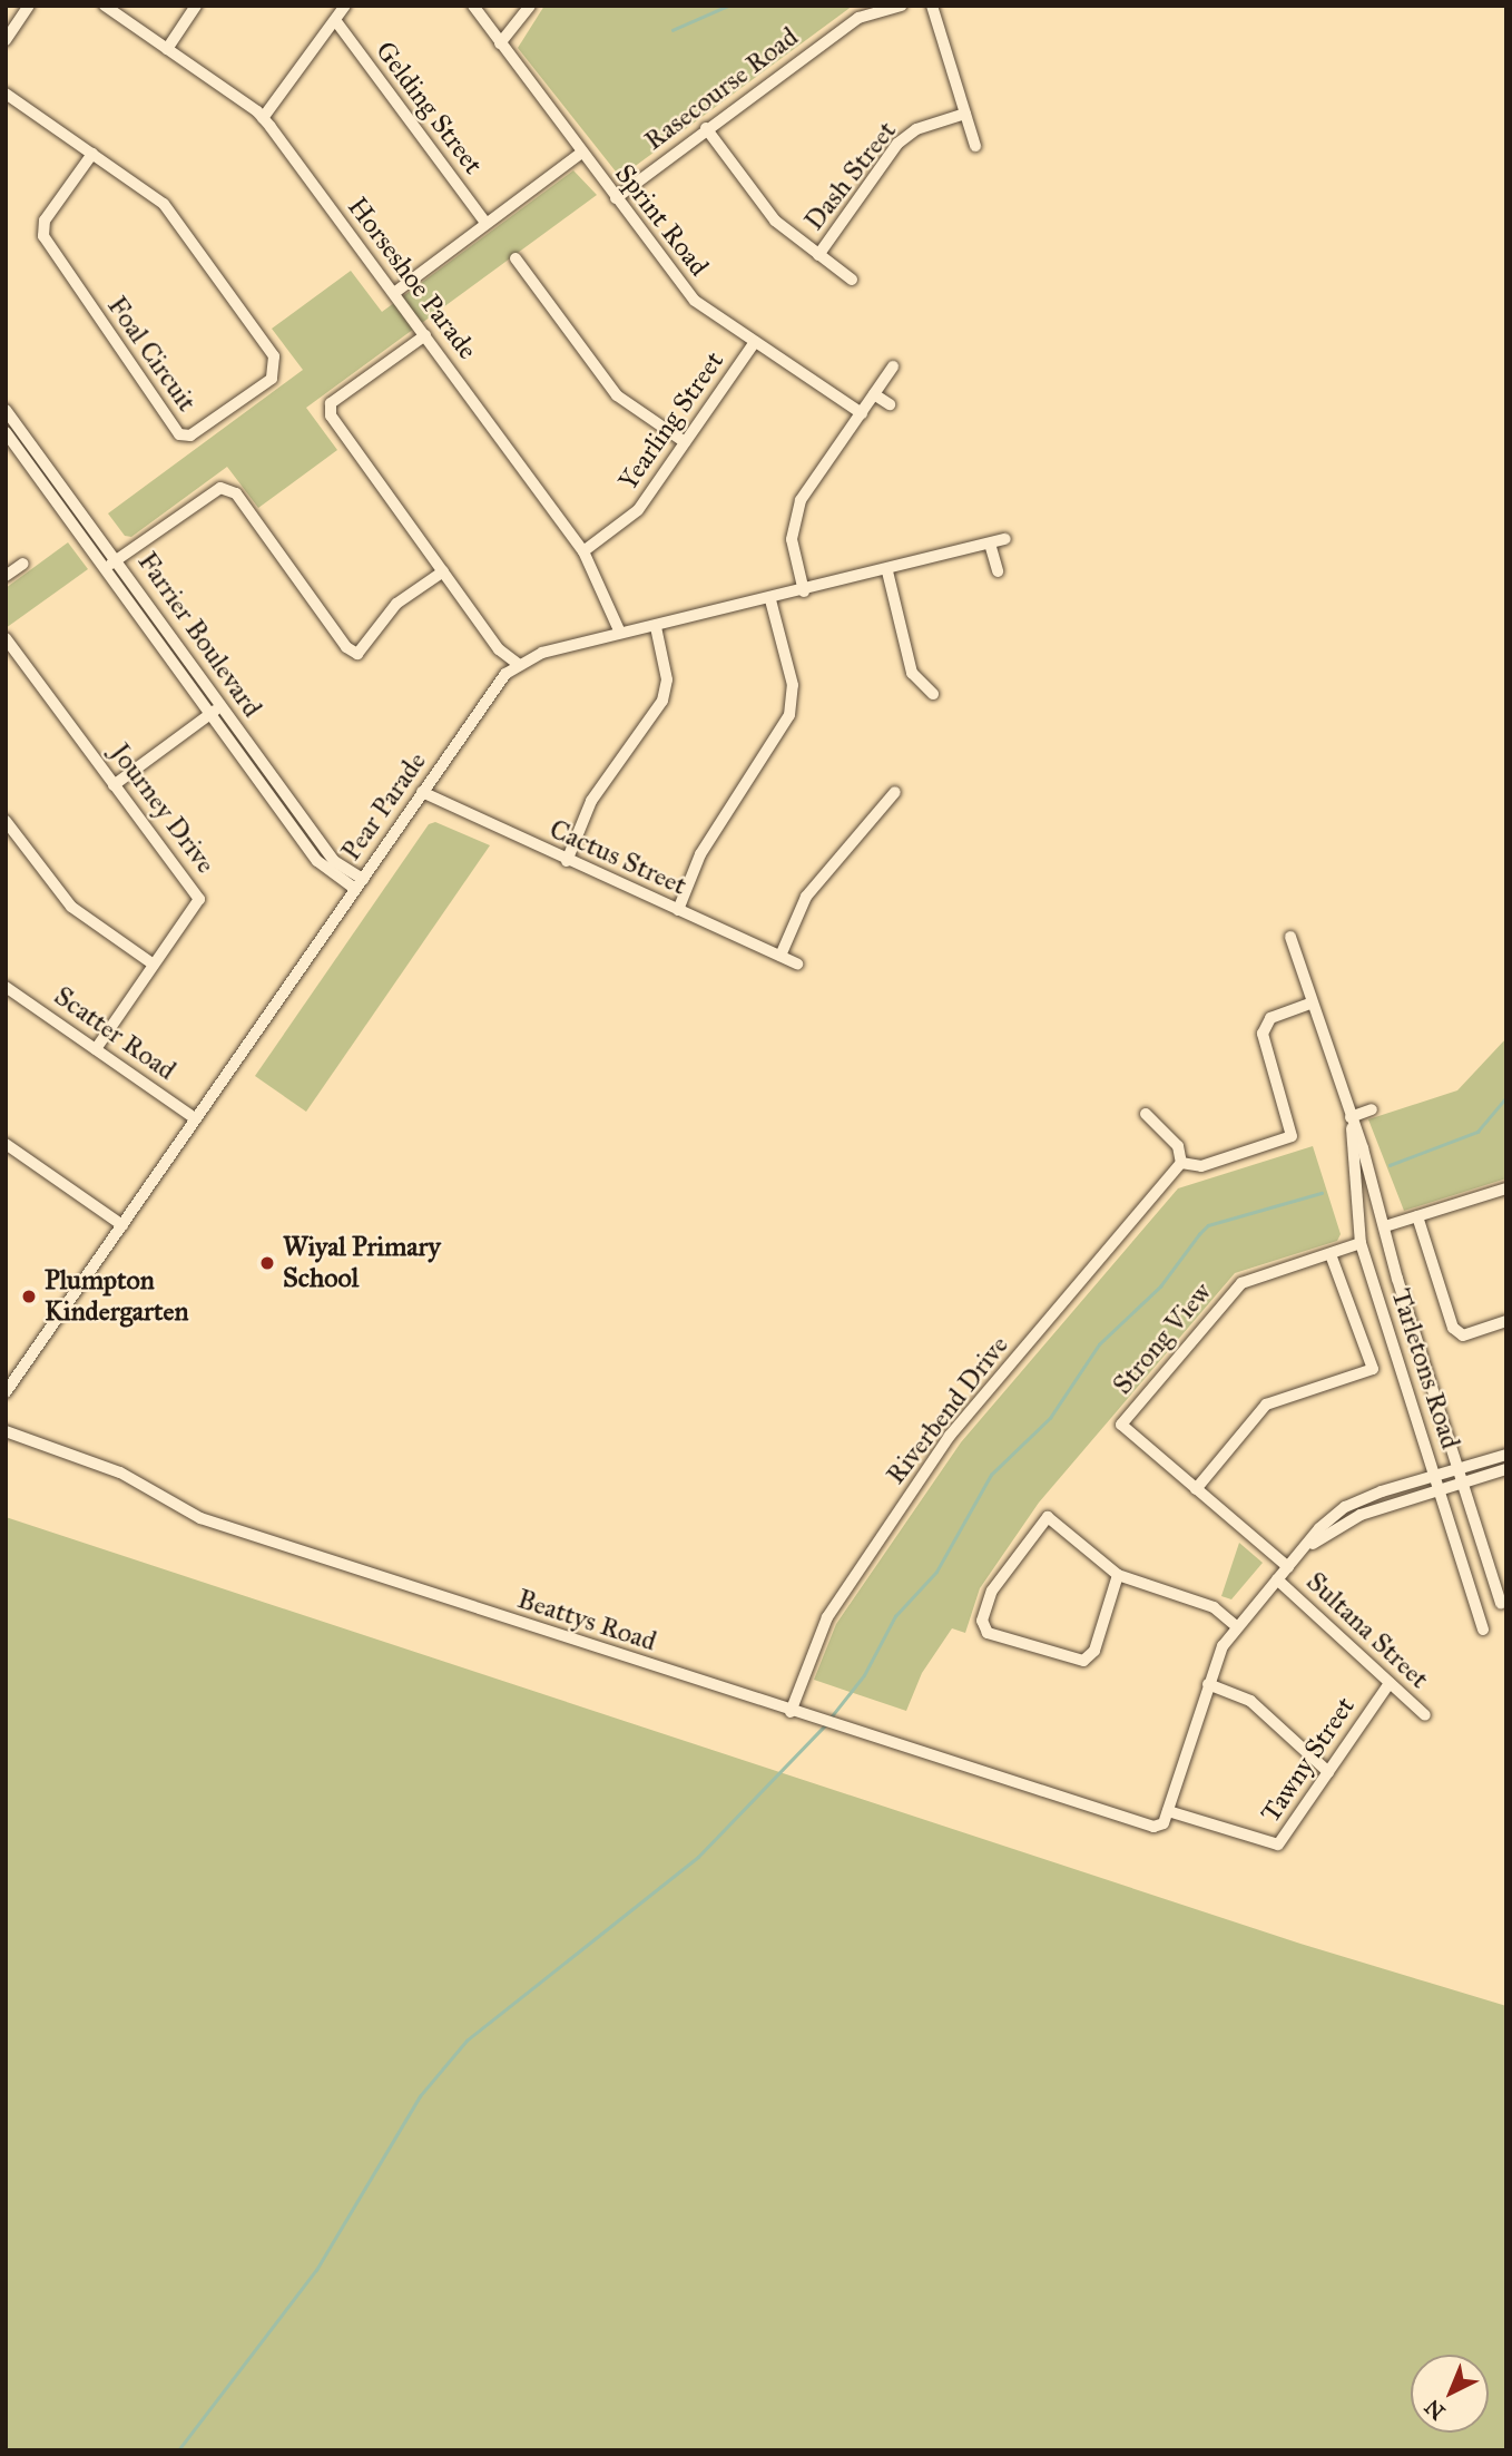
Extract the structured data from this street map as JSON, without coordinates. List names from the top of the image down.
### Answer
{
  "streets": {
    "street": [
      "Rasecourse Road",
      "Gelding Street",
      "Dash Street",
      "Sprint Road",
      "Horseshoe Parade",
      "Foal Circuit",
      "Yearling Street",
      "Farrier Boulevard",
      "Pear Parade",
      "Journey Drive",
      "Cactus Street",
      "Scatter Road",
      "Strong View",
      "Tarletons Road",
      "Riverbend Drive",
      "Beattys Road",
      "Sultana Street",
      "Tawny Street"
    ]
  },
  "crossings": [
    ["Rasecourse Road", "Dash Street"],
    ["Rasecourse Road", "Sprint Road"],
    ["Sprint Road", "Yearling Street"],
    ["Horseshoe Parade", "Yearling Street"],
    ["Farrier Boulevard", "Pear Parade"],
    ["Pear Parade", "Cactus Street"],
    ["Pear Parade", "Scatter Road"],
    ["Journey Drive", "Scatter Road"],
    ["Strong View", "Tarletons Road"],
    ["Riverbend Drive", "Beattys Road"],
    ["Beattys Road", "Tawny Street"],
    ["Sultana Street", "Tawny Street"]
  ],
  "places": ["Wiyal Primary School", "Plumpton Kindergarten"],
  "north": "bottom left"
}
